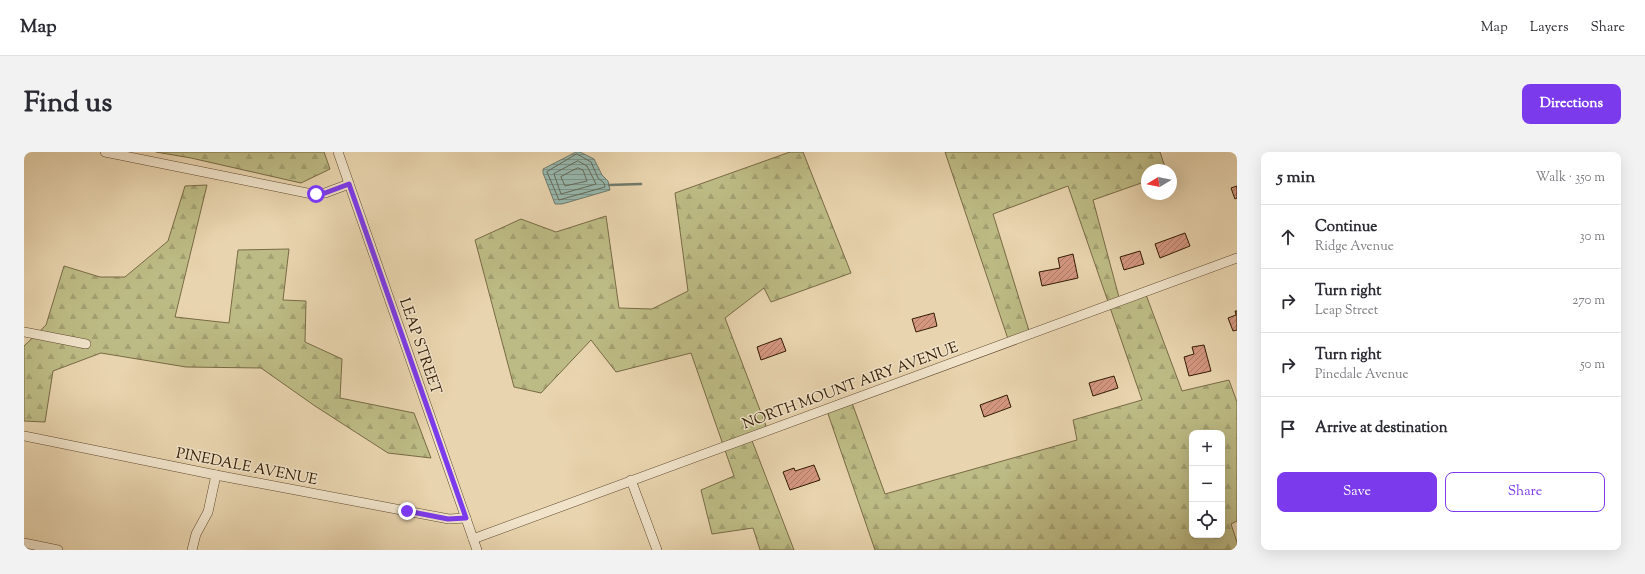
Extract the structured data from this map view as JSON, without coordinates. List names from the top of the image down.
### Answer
{
  "streets": {
    "street": ["LEAP STREET", "NORTH MOUNT AIRY AVENUE", "PINEDALE AVENUE"]
  },
  "crossings": [
    ["LEAP STREET", "NORTH MOUNT AIRY AVENUE"],
    ["LEAP STREET", "PINEDALE AVENUE"]
  ],
  "north": "left",
  "page": {
    "header": "Map",
    "nav": ["Map", "Layers", "Share"],
    "title": "Find us",
    "buttons": [
      "Directions",
      ["Save", "Share"]
    ],
    "heading": ["5 min", "Walk · 350 m"],
    "list": [
      ["Continue", "Ridge Avenue", "30 m"],
      ["Turn right", "Leap Street", "270 m"],
      ["Turn right", "Pinedale Avenue", "50 m"],
      "Arrive at destination"
    ],
    "map_buttons": ["+", "−"]
  }
}
